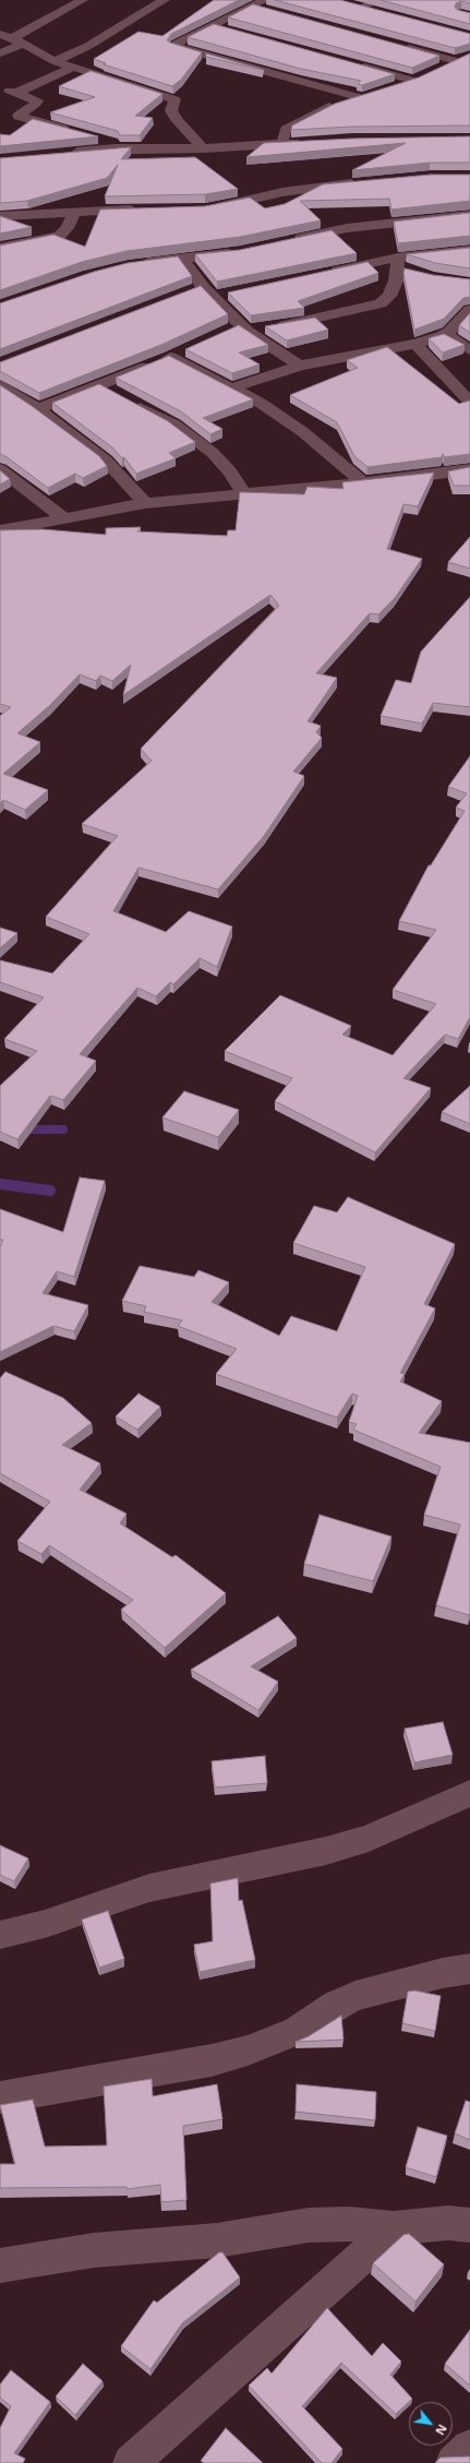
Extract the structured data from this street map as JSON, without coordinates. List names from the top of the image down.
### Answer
{
  "north": "bottom right"
}
